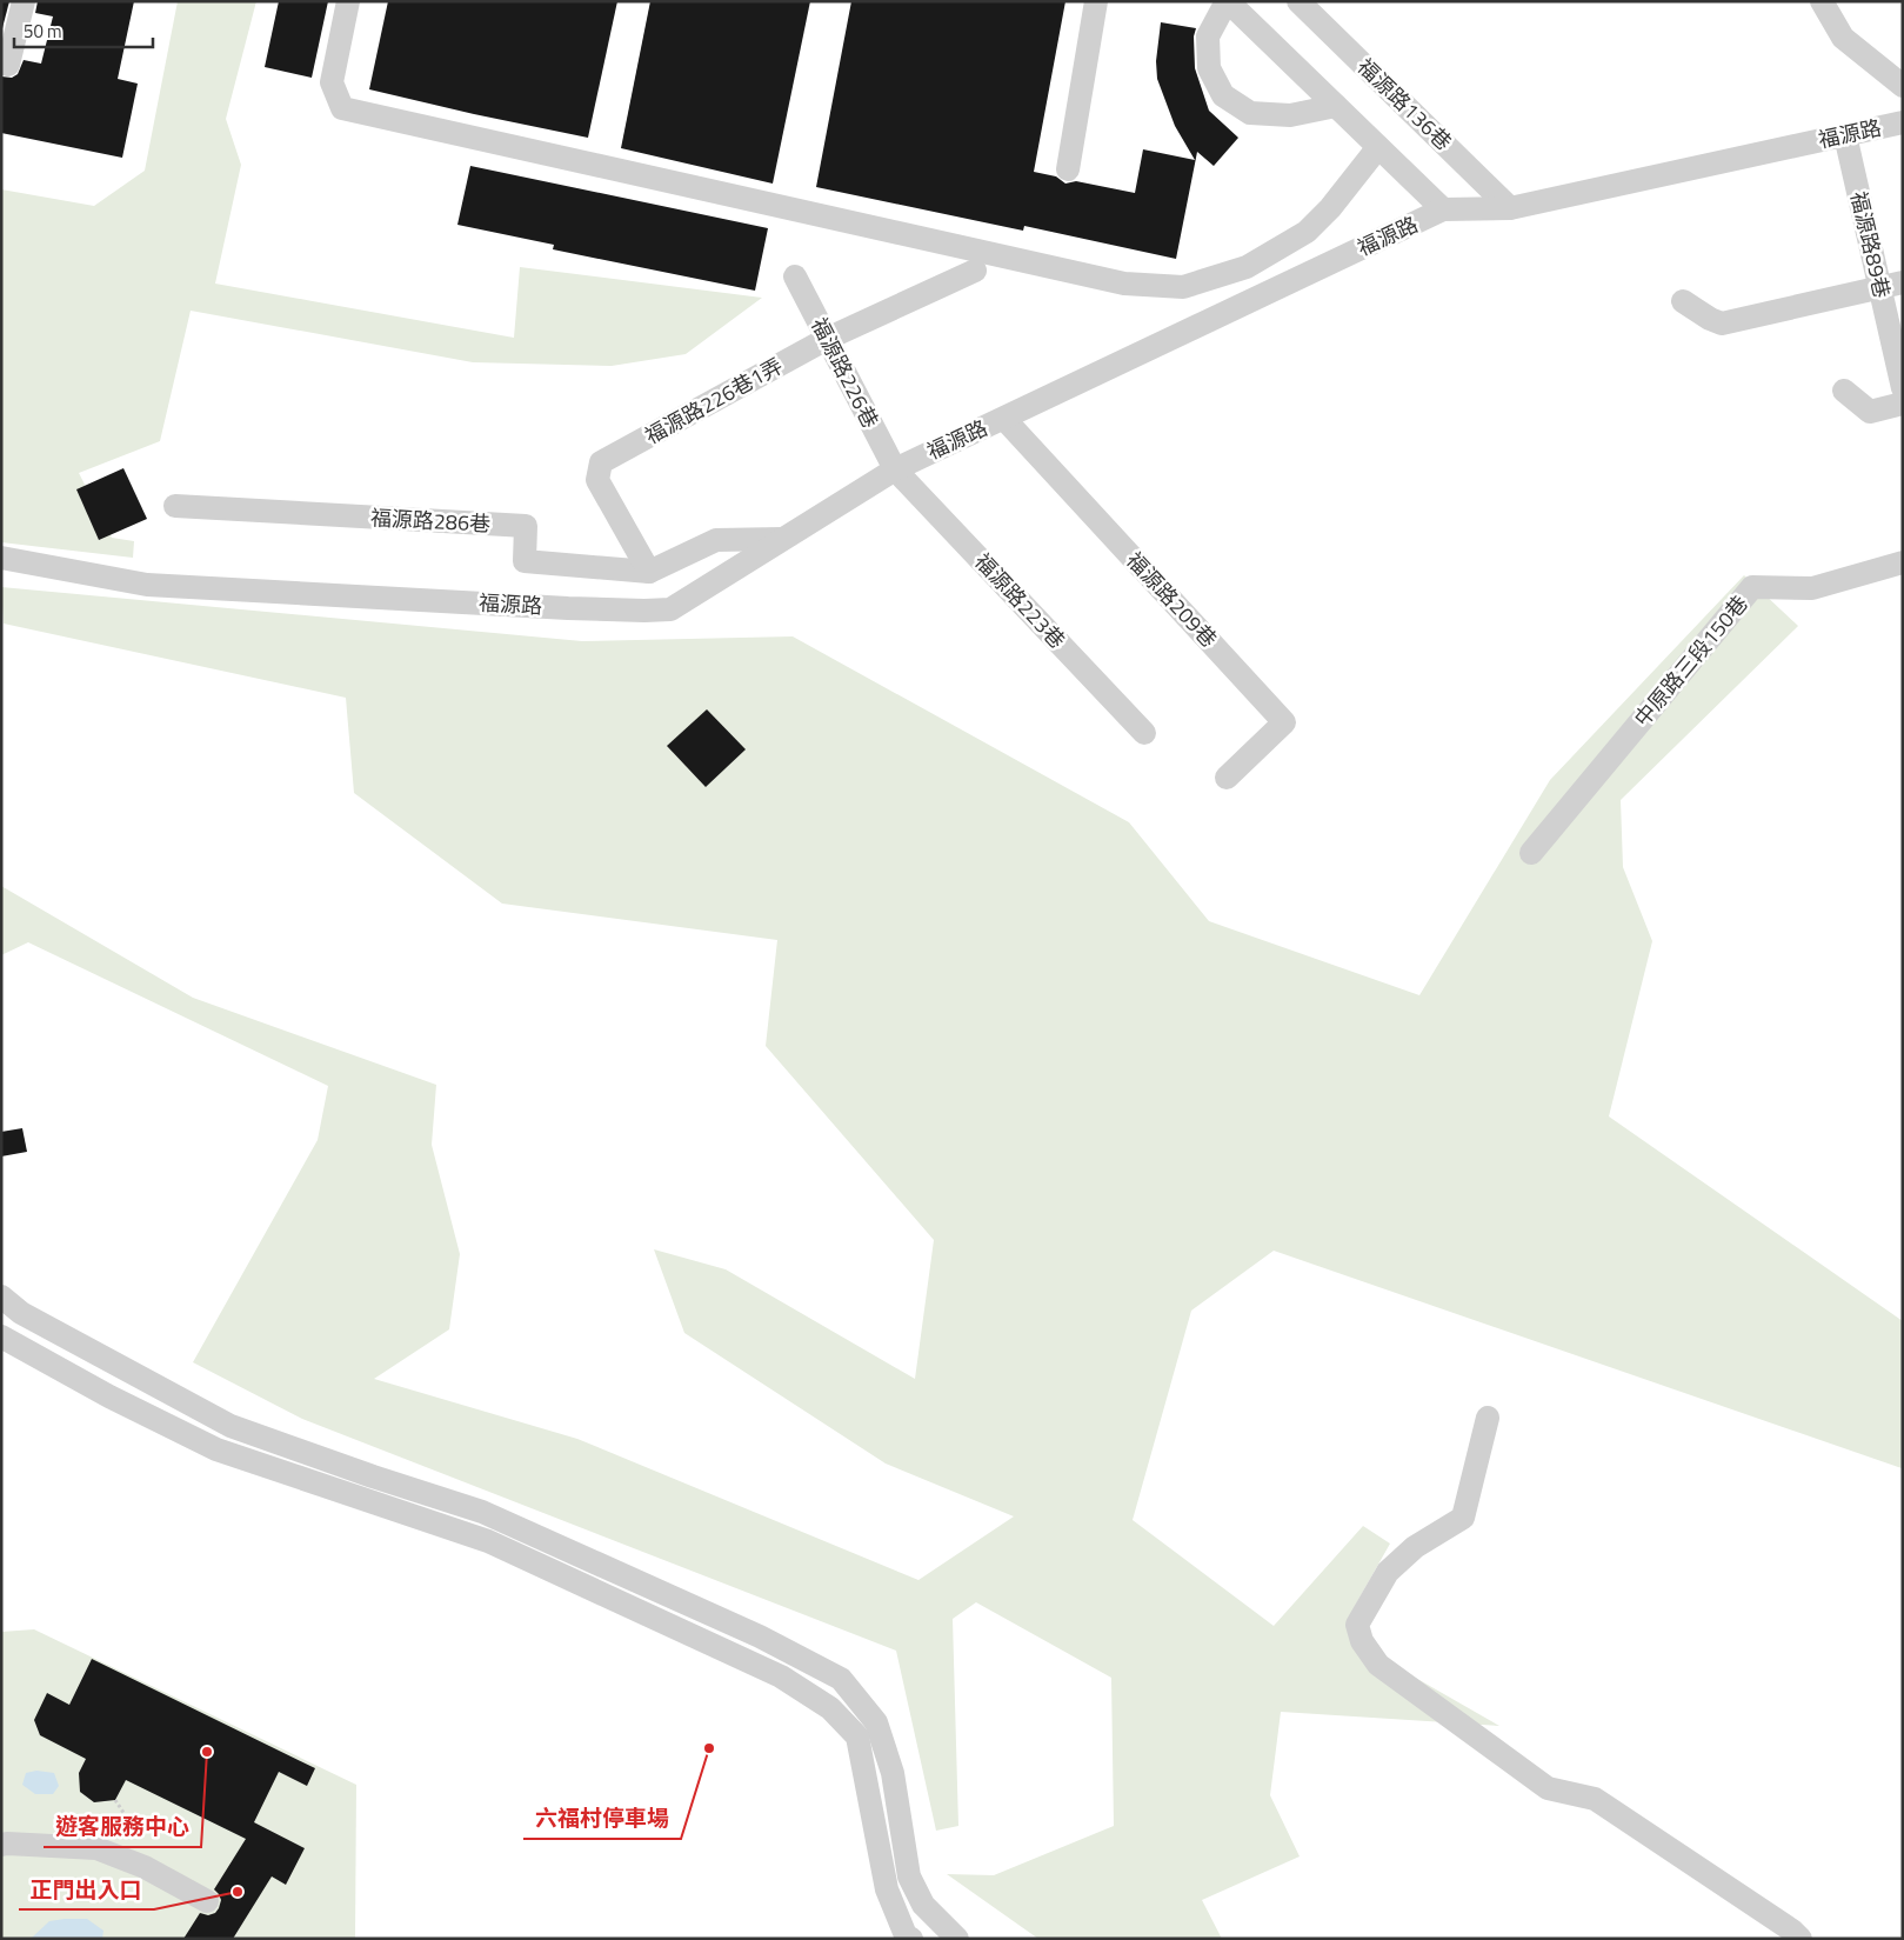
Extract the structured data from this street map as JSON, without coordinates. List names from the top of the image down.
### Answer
{
  "streets": {
    "street": [
      "福源路136巷",
      "福源路",
      "福源路89巷",
      "福源路226巷",
      "福源路226巷1弄",
      "福源路286巷",
      "福源路209巷",
      "福源路223巷",
      "中原路三段150巷"
    ]
  },
  "crossings": [
    ["福源路136巷", "福源路"],
    ["福源路", "福源路89巷"],
    ["福源路", "福源路226巷"],
    ["福源路", "福源路209巷"],
    ["福源路", "福源路223巷"],
    ["福源路226巷", "福源路226巷1弄"],
    ["福源路226巷", "福源路223巷"],
    ["福源路226巷1弄", "福源路286巷"]
  ],
  "places": ["六福村停車場", "遊客服務中心", "正門出入口"],
  "scale_bar": "50 m"
}
